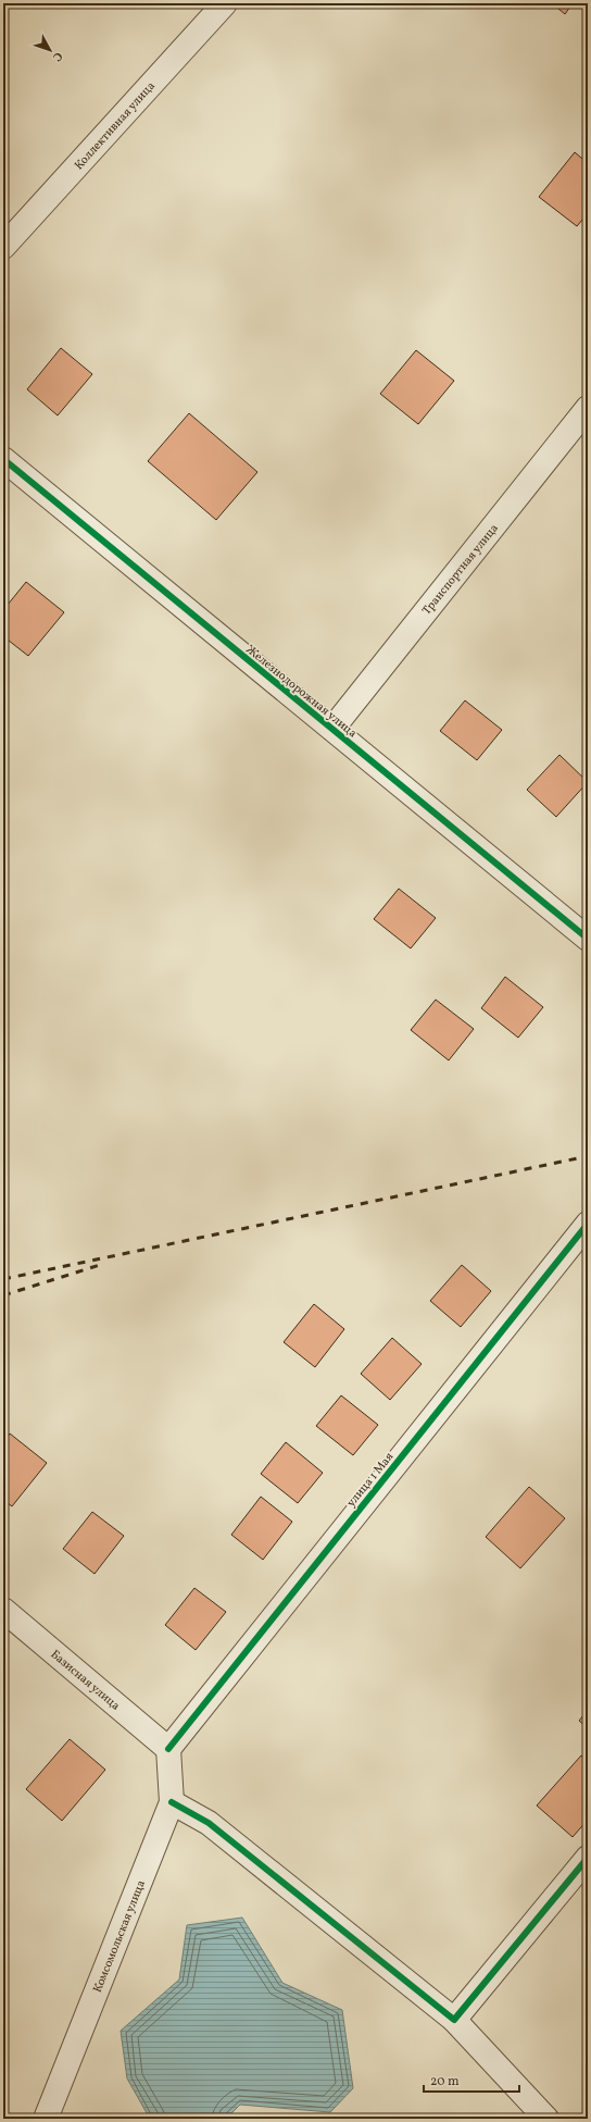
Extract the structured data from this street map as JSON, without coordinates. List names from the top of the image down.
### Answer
{
  "streets": {
    "street": [
      "Коллективная улица",
      "Транспортная улица",
      "Железнодорожная улица",
      "улица 1 Мая",
      "Базисная улица",
      "Комсомольская улица"
    ]
  },
  "crossings": [
    ["Транспортная улица", "Железнодорожная улица"],
    ["улица 1 Мая", "Базисная улица"],
    ["улица 1 Мая", "Комсомольская улица"],
    ["Базисная улица", "Комсомольская улица"]
  ],
  "scale_bar": "20 m",
  "north": "bottom right"
}
